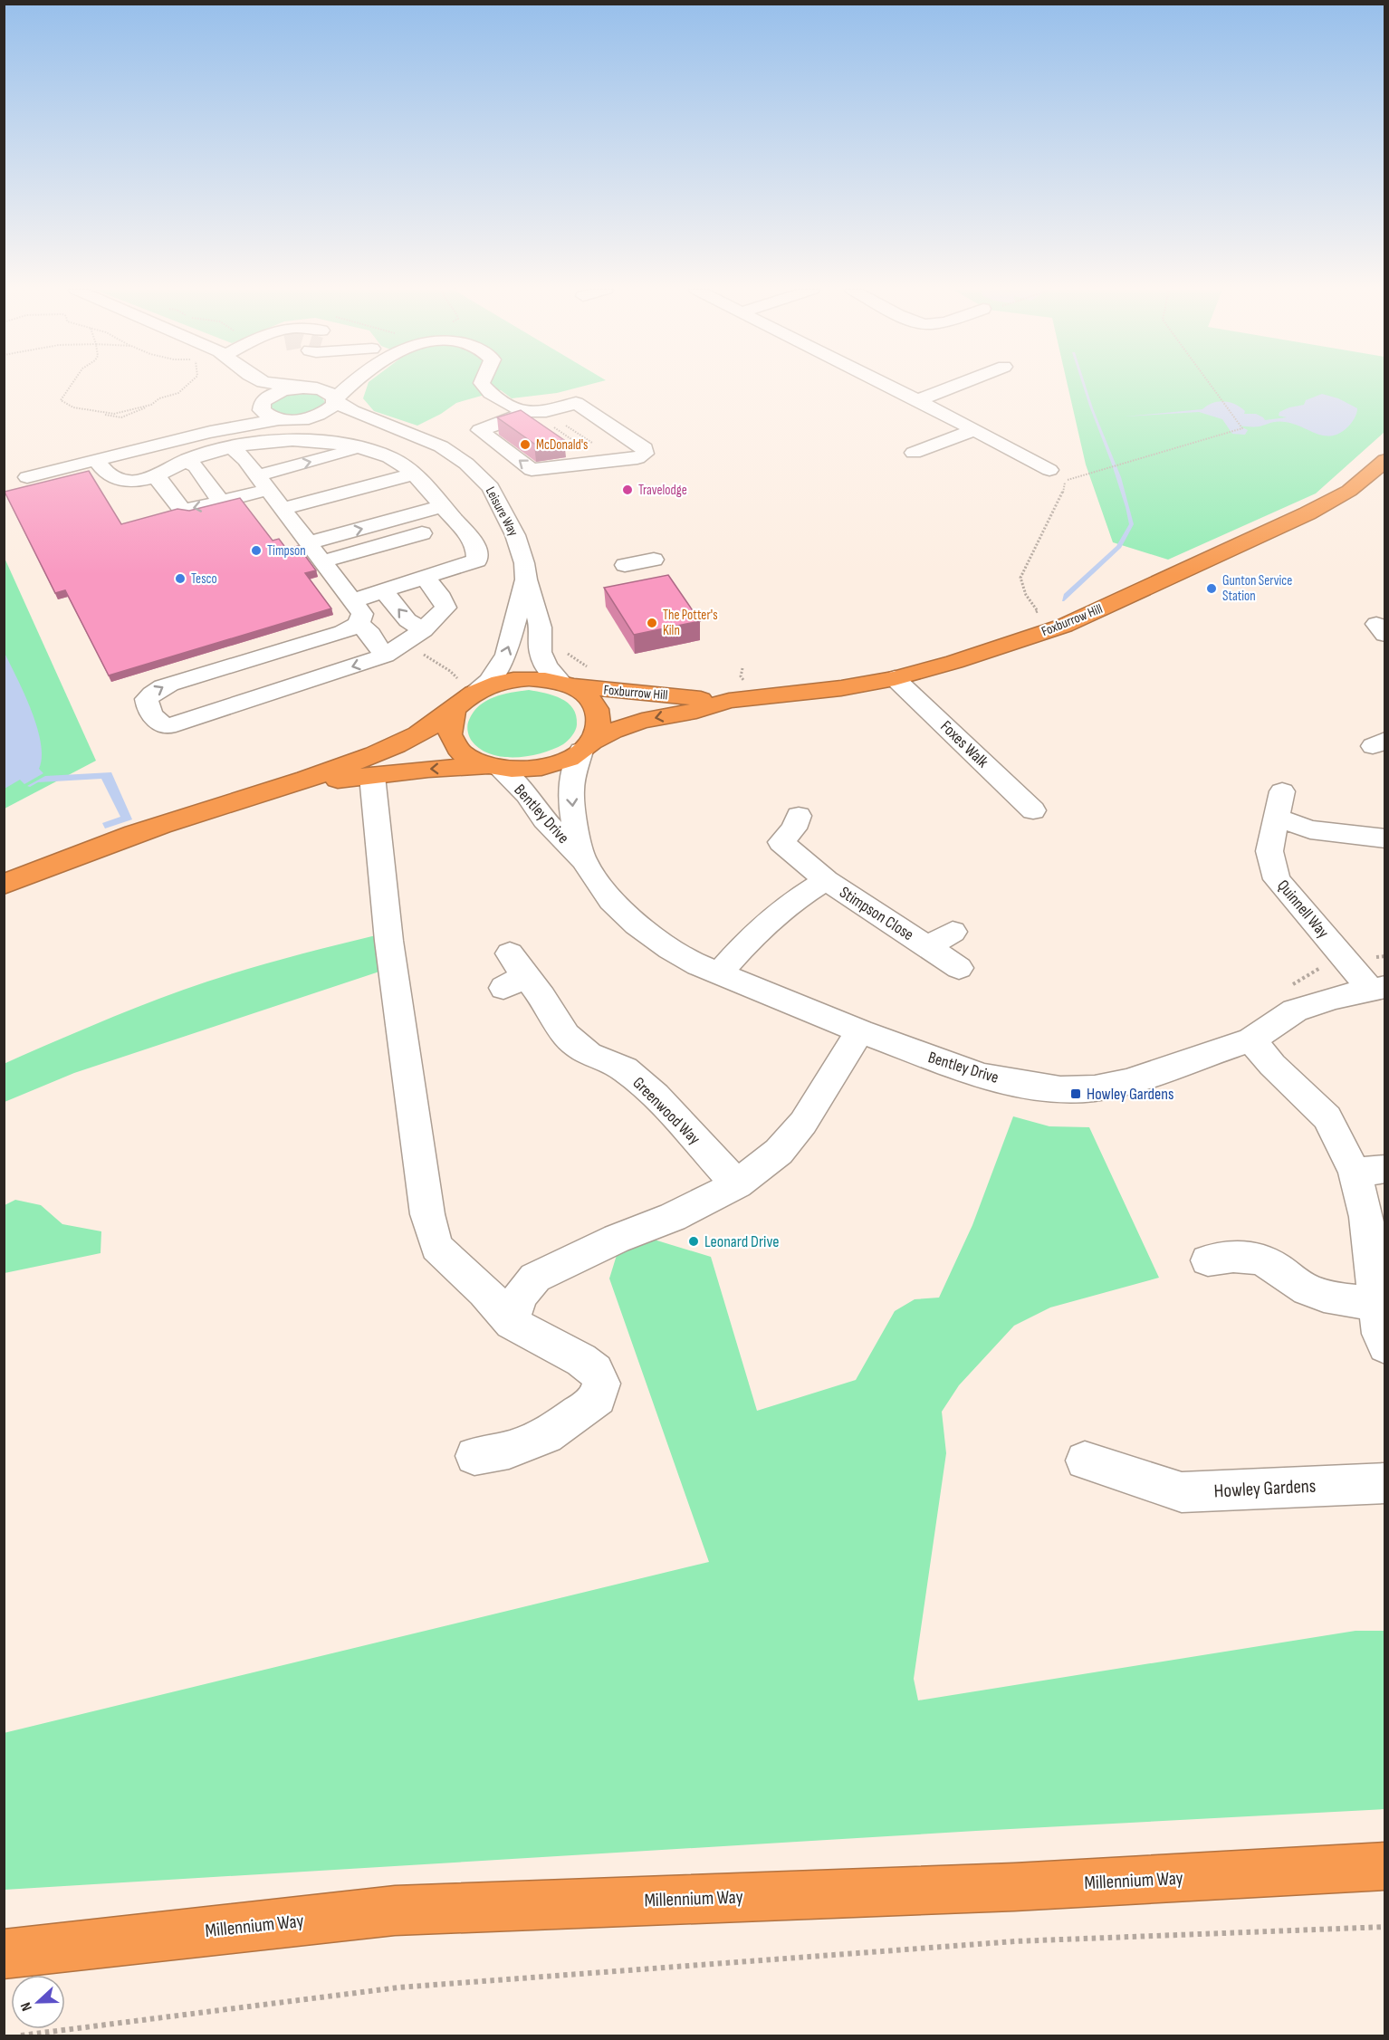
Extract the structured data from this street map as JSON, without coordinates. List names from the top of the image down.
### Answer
{
  "streets": {
    "highway": ["Foxburrow Hill", "Millennium Way"],
    "street": [
      "Leisure Way",
      "Foxes Walk",
      "Bentley Drive",
      "Quinnell Way",
      "Stimpson Close",
      "Greenwood Way",
      "Howley Gardens"
    ]
  },
  "crossings": [
    ["Leisure Way", "Foxburrow Hill"],
    ["Leisure Way", "Bentley Drive"],
    ["Foxburrow Hill", "Foxes Walk"],
    ["Foxburrow Hill", "Bentley Drive"],
    ["Bentley Drive", "Quinnell Way"],
    ["Bentley Drive", "Stimpson Close"]
  ],
  "places": {
    "other": [
      "McDonald's",
      "Travelodge",
      "Timpson",
      "Tesco",
      "Gunton Service Station",
      "The Potter's Kiln",
      "Leonard Drive"
    ],
    "transit": ["Howley Gardens"]
  },
  "north": "left"
}
